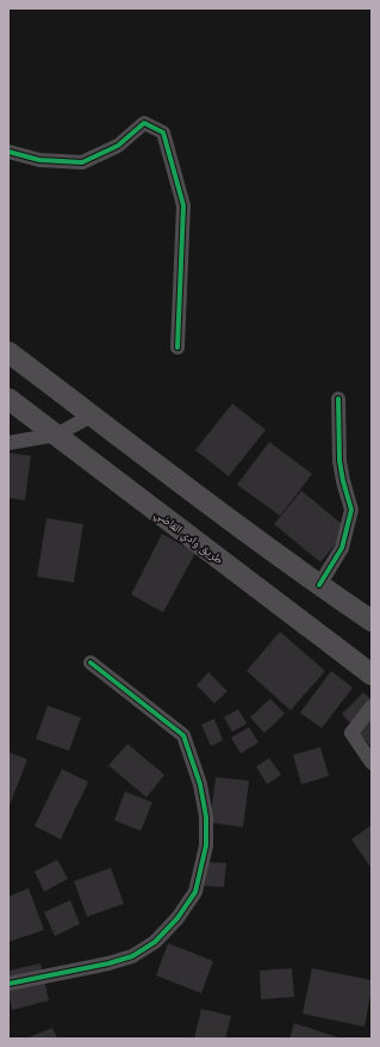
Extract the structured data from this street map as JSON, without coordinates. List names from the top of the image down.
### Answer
{
  "streets": {
    "main road": ["طريق وادي القاضي"]
  }
}
